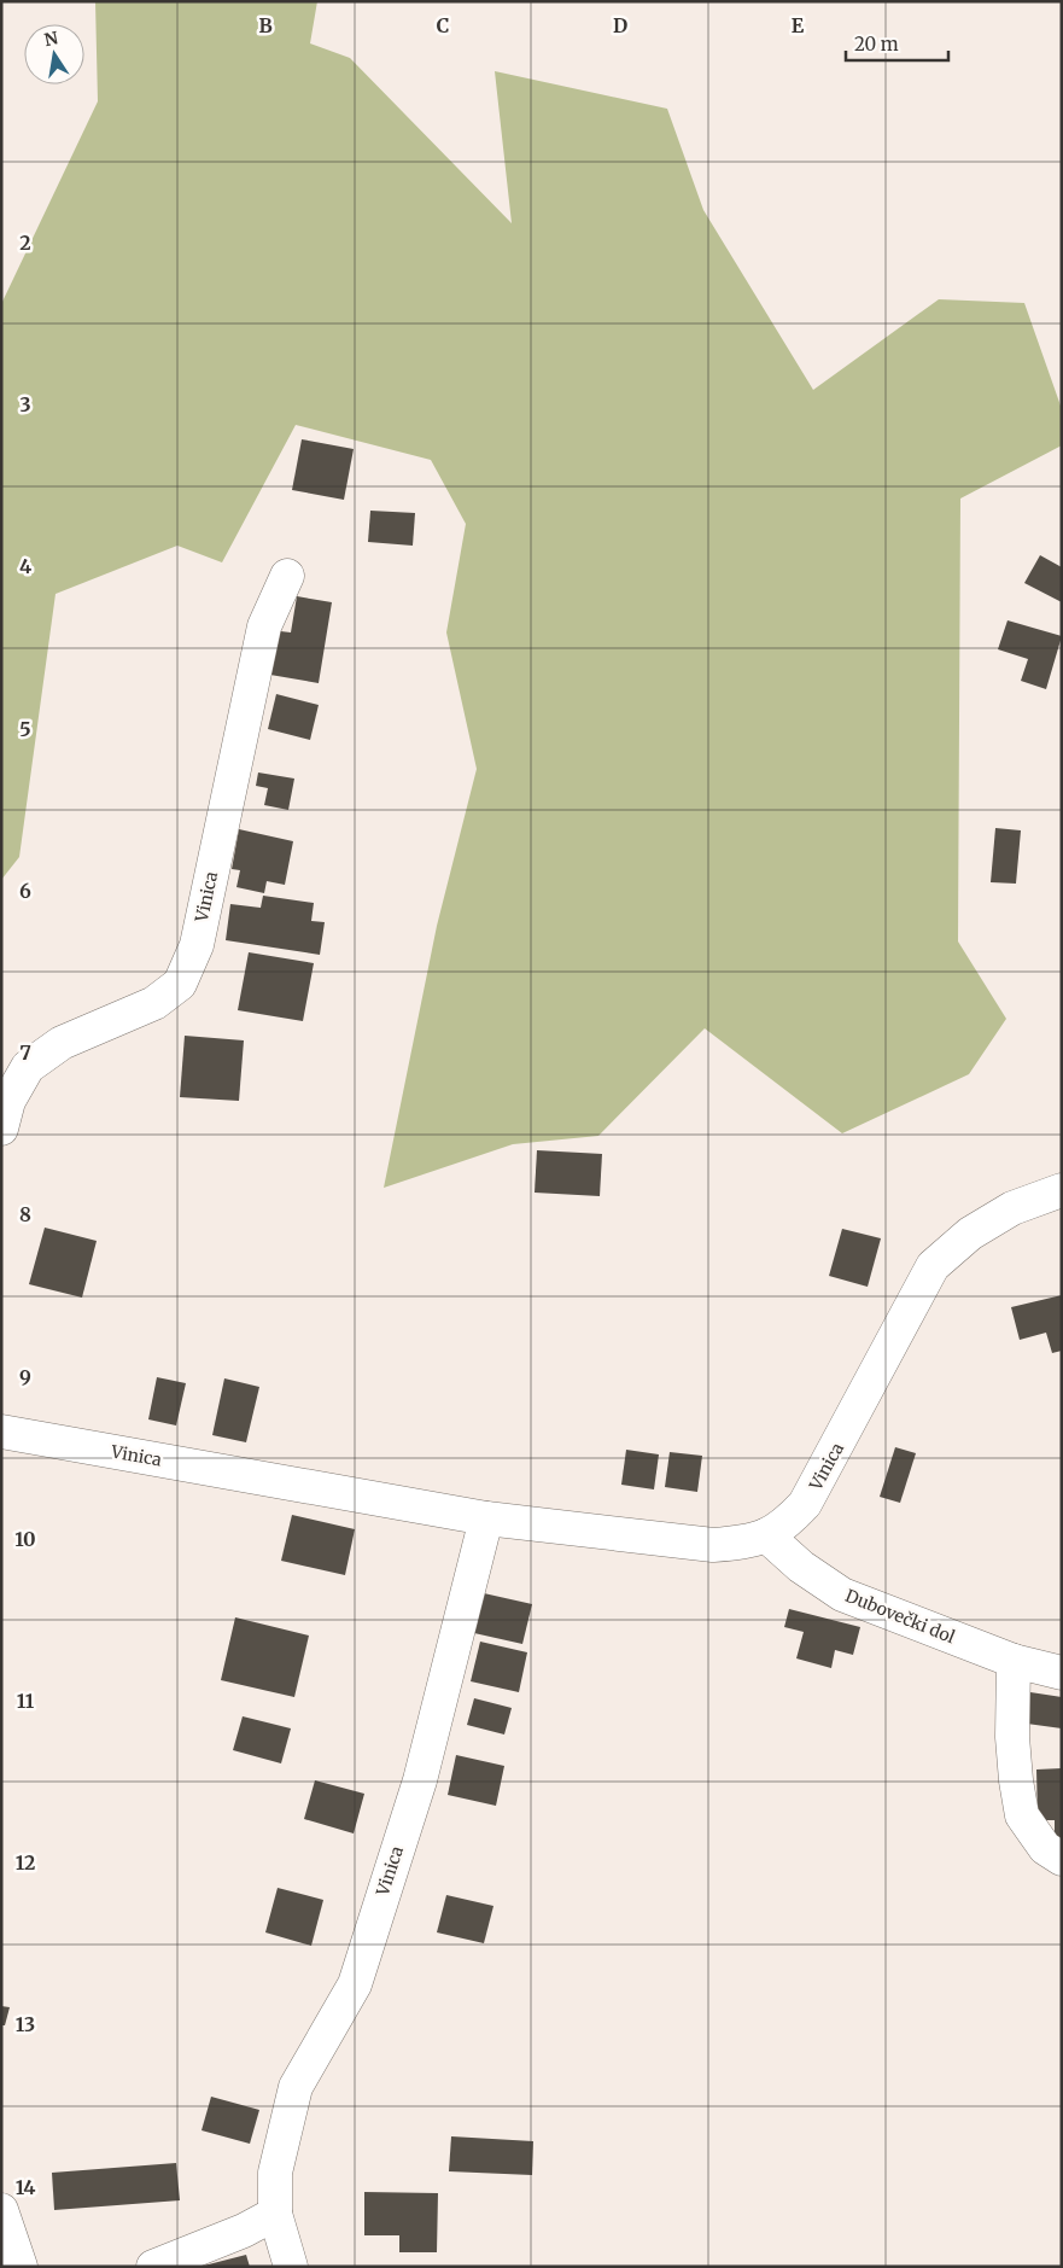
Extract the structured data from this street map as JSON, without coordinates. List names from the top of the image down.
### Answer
{
  "streets": {
    "street": ["Vinica", "Dubovečki dol"]
  },
  "crossings": [
    ["Vinica", "Dubovečki dol"]
  ],
  "scale_bar": "20 m",
  "north": "top",
  "grid": {
    "columns": [
      "B",
      "C",
      "D",
      "E"
    ],
    "rows": [
      "2",
      "3",
      "4",
      "5",
      "6",
      "7",
      "8",
      "9",
      "10",
      "11",
      "12",
      "13",
      "14"
    ]
  }
}
